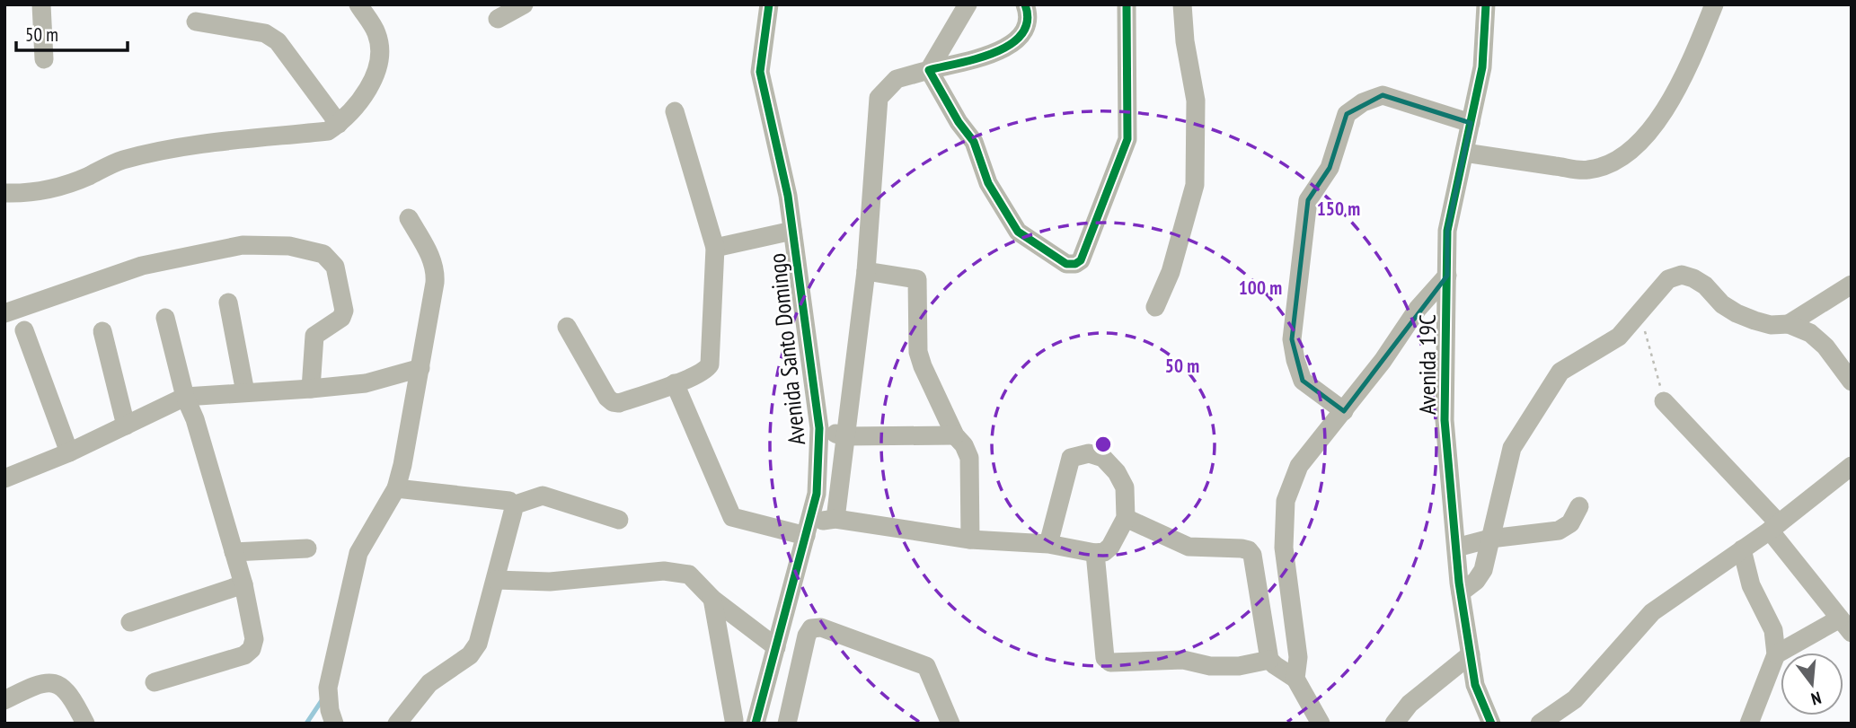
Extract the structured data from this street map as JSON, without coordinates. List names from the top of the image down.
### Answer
{
  "streets": {
    "street": ["Avenida Santo Domingo", "Avenida 19C"]
  },
  "scale_bar": "50 m",
  "north": "bottom",
  "rings": ["150 m", "100 m", "50 m"]
}
